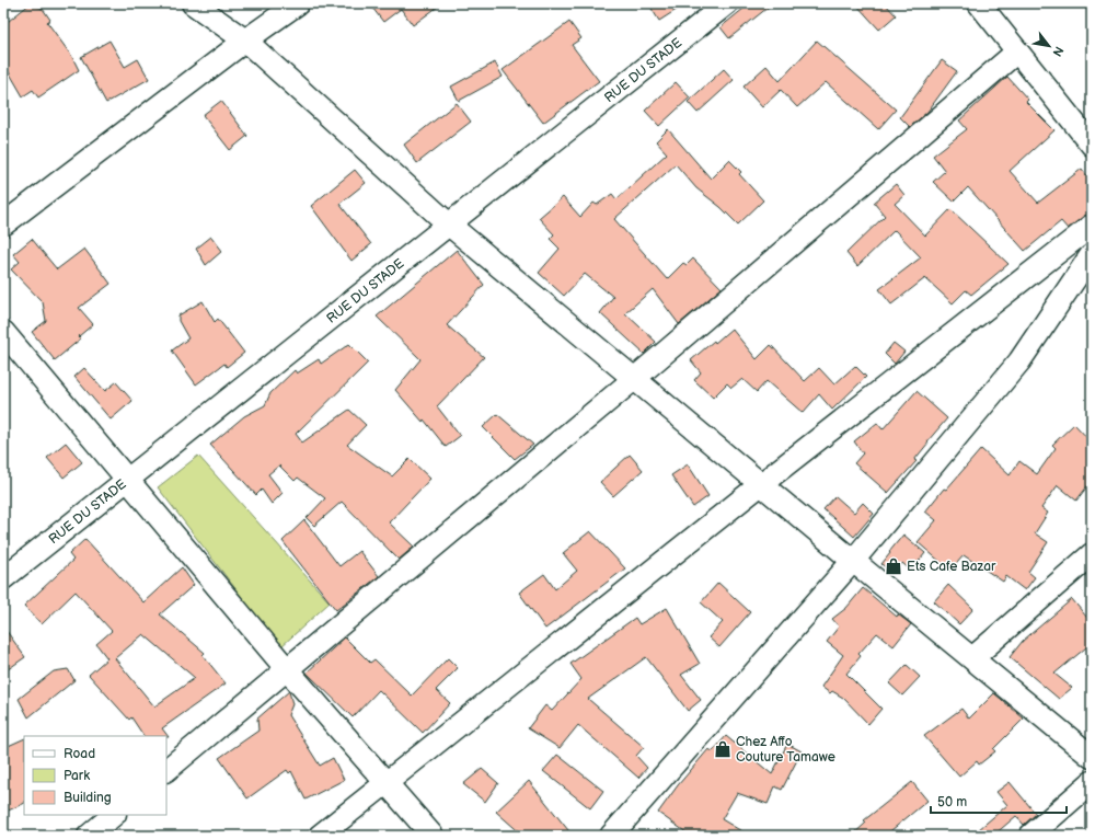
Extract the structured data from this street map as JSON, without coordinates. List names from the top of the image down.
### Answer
{
  "streets": {
    "street": ["RUE DU STADE"]
  },
  "places": {
    "shop": ["Ets Cafe Bazar", "Chez Affo Couture Tamawe"]
  },
  "legend": ["Road", "Park", "Building"],
  "scale_bar": "50 m",
  "north": "bottom right"
}
